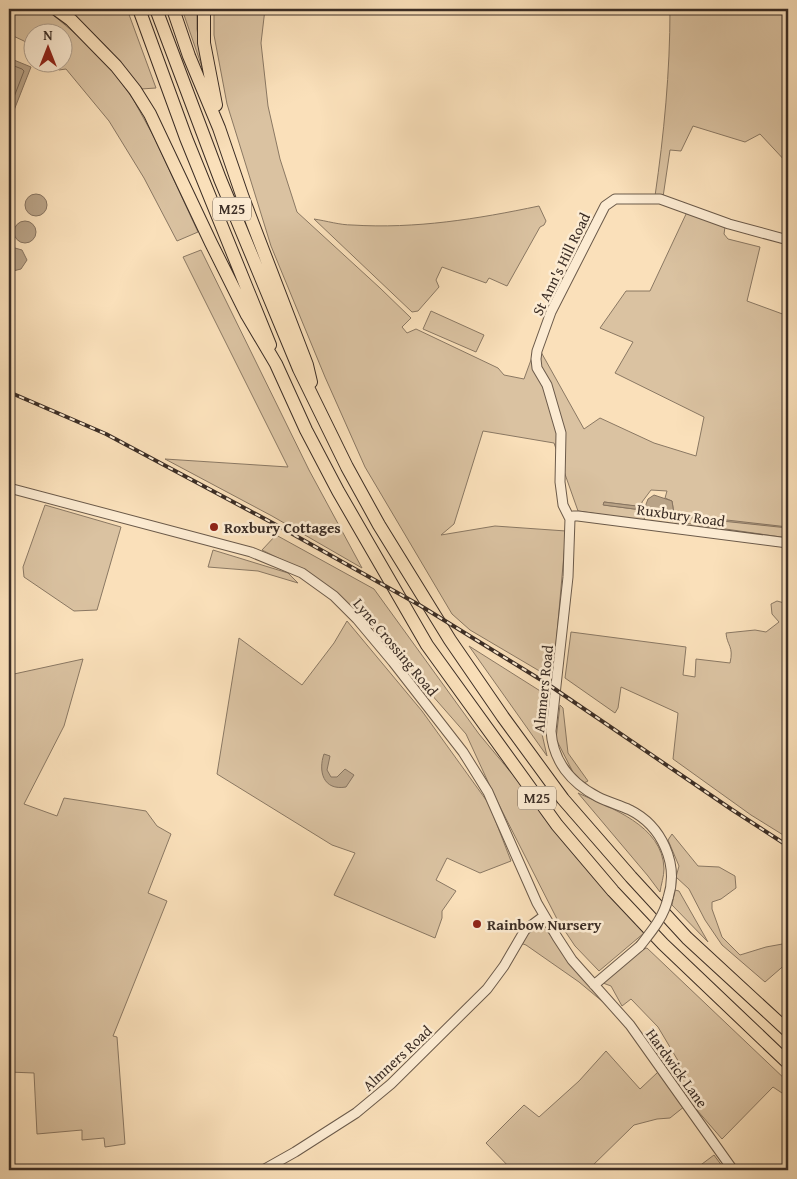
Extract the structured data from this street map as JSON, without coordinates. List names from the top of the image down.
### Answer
{
  "streets": {
    "highway": ["M25"],
    "street": [
      "St Ann's Hill Road",
      "Ruxbury Road",
      "Lyne Crossing Road",
      "Almners Road",
      "Hardwick Lane"
    ]
  },
  "crossings": [
    ["St Ann's Hill Road", "Ruxbury Road"],
    ["St Ann's Hill Road", "Almners Road"],
    ["Ruxbury Road", "Almners Road"],
    ["Lyne Crossing Road", "Almners Road"],
    ["Lyne Crossing Road", "Hardwick Lane"],
    ["Almners Road", "Hardwick Lane"]
  ],
  "places": ["Roxbury Cottages", "Rainbow Nursery"],
  "north": "top"
}
